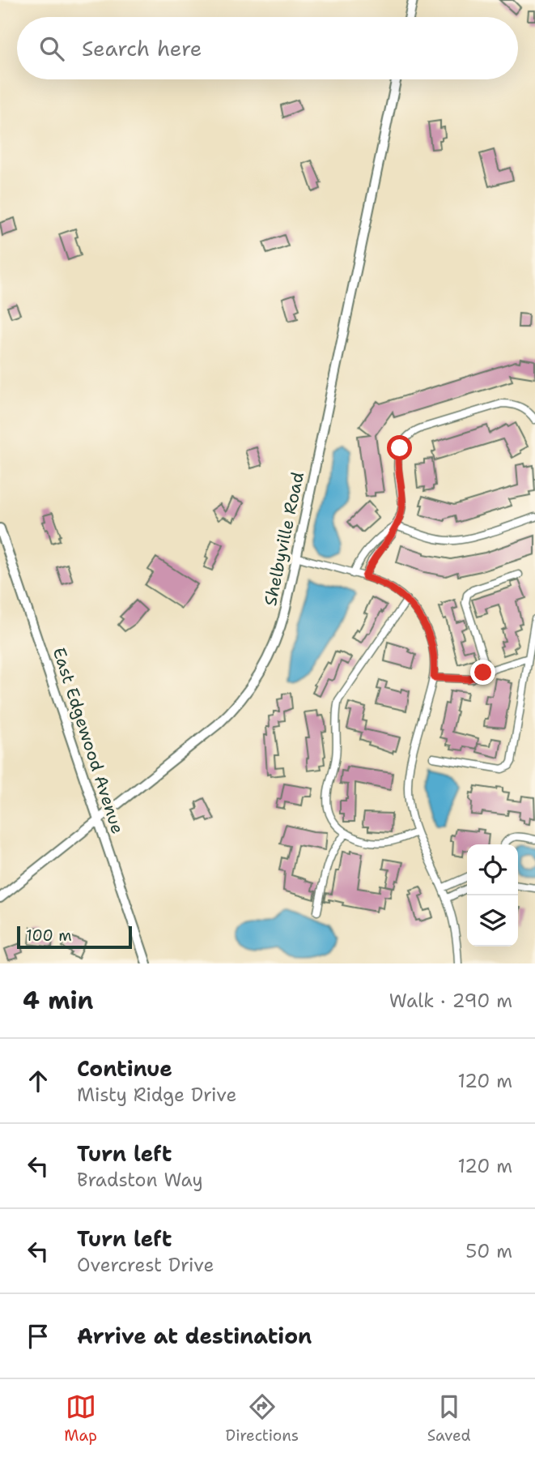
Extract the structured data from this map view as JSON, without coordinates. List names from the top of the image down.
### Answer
{
  "streets": {
    "main road": ["Shelbyville Road", "East Edgewood Avenue"]
  },
  "crossings": [
    ["Shelbyville Road", "East Edgewood Avenue"]
  ],
  "scale_bar": "100 m",
  "page": {
    "search": "Search here",
    "scale": "100 m",
    "heading": ["4 min", "Walk · 290 m"],
    "list": [
      ["Continue", "Misty Ridge Drive", "120 m"],
      ["Turn left", "Bradston Way", "120 m"],
      ["Turn left", "Overcrest Drive", "50 m"],
      "Arrive at destination"
    ],
    "nav": ["Map", "Directions", "Saved"]
  }
}
